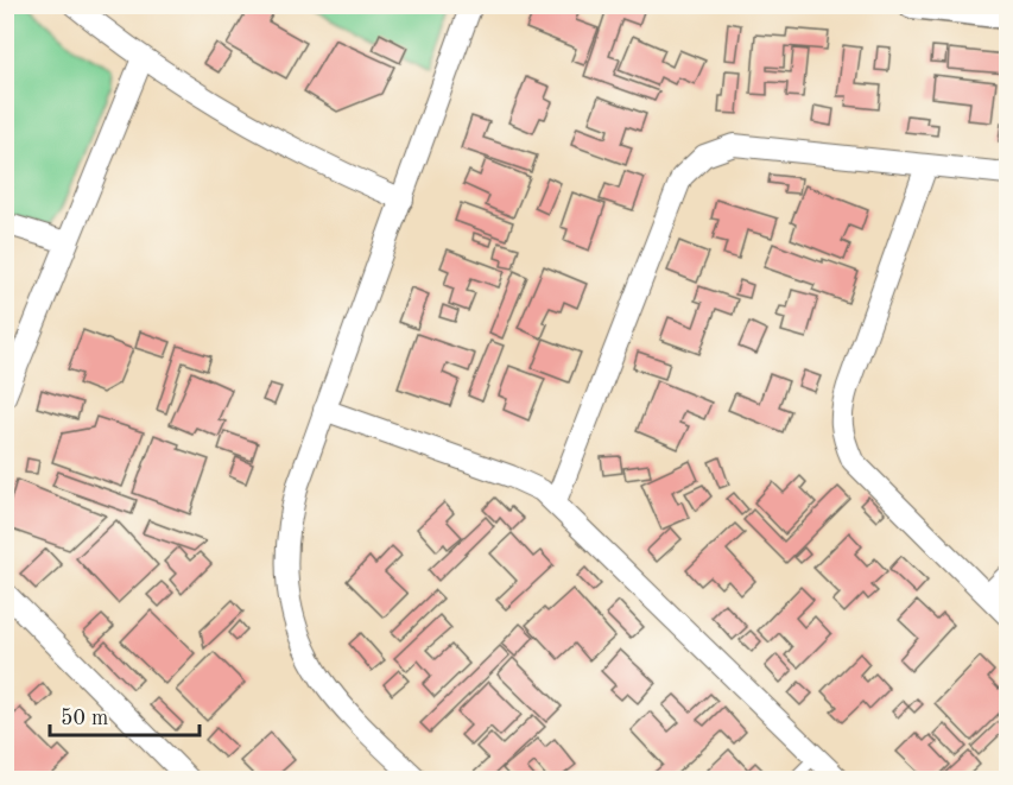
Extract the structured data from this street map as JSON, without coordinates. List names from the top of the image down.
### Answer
{
  "scale_bar": "50 m"
}
